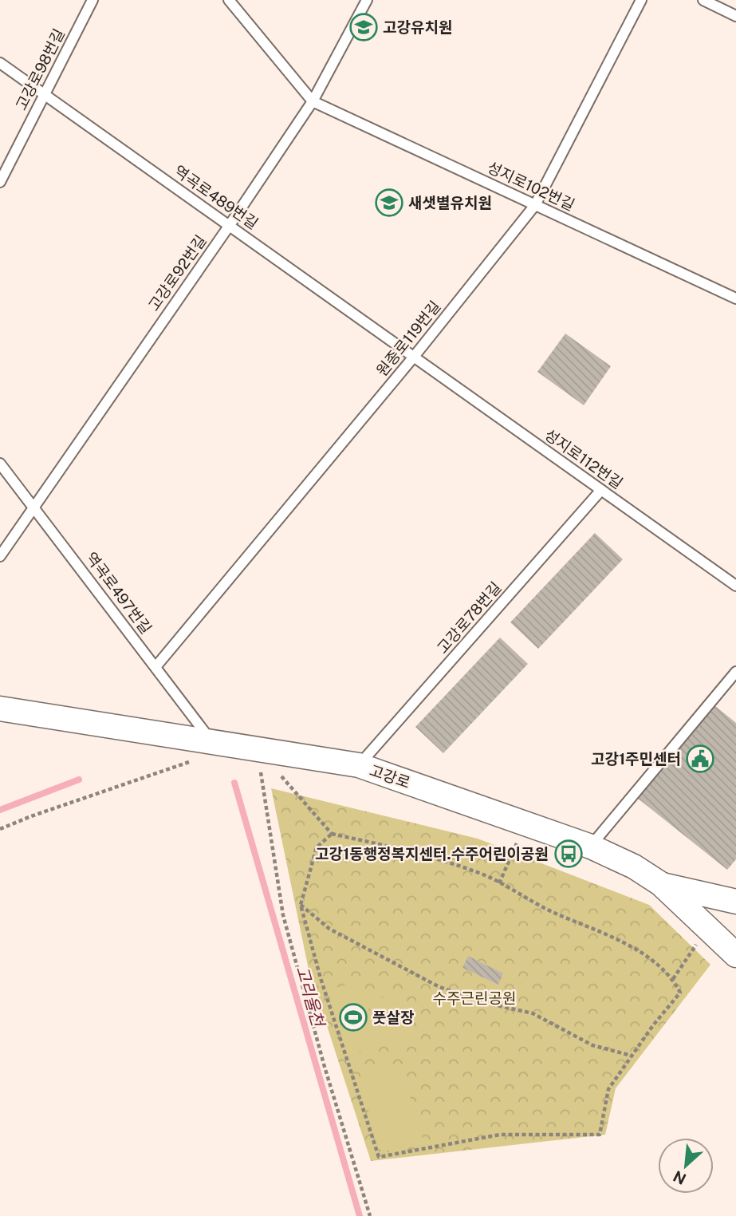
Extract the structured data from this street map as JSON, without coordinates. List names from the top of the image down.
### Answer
{
  "streets": {
    "street": ["고강로"],
    "lane": [
      "고강로98번길",
      "성지로102번길",
      "역곡로489번길",
      "고강로92번길",
      "원종로119번길",
      "성지로112번길",
      "역곡로497번길",
      "고강로78번길"
    ]
  },
  "crossings": [
    ["고강로98번길", "역곡로489번길"],
    ["성지로102번길", "고강로92번길"],
    ["성지로102번길", "원종로119번길"],
    ["역곡로489번길", "고강로92번길"],
    ["역곡로489번길", "원종로119번길"],
    ["역곡로489번길", "성지로112번길"],
    ["고강로92번길", "역곡로497번길"],
    ["원종로119번길", "성지로112번길"],
    ["원종로119번길", "역곡로497번길"],
    ["성지로112번길", "고강로78번길"],
    ["역곡로497번길", "고강로"],
    ["고강로78번길", "고강로"]
  ],
  "water": ["고리울천"],
  "parks": ["수주근린공원"],
  "places": {
    "school or university": ["고강유치원", "새샛별유치원"],
    "public building": ["고강1주민센터"],
    "bus stop": ["고강1동행정복지센터.수주어린이공원"],
    "sports": ["풋살장"]
  },
  "north": "bottom left"
}
